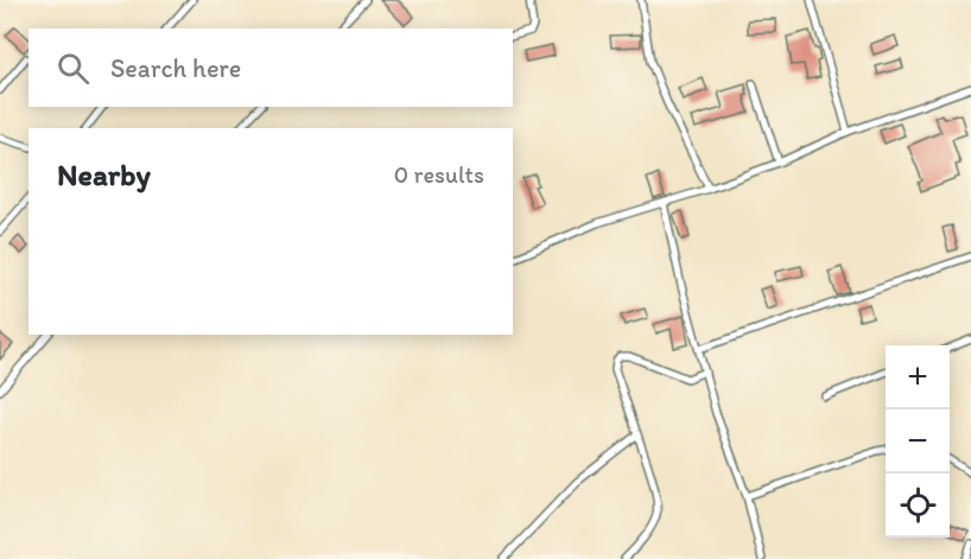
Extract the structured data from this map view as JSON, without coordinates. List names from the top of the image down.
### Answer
{
  "page": {
    "search": "Search here",
    "heading": ["Nearby", "0 results"],
    "map_buttons": ["+", "−"]
  }
}
